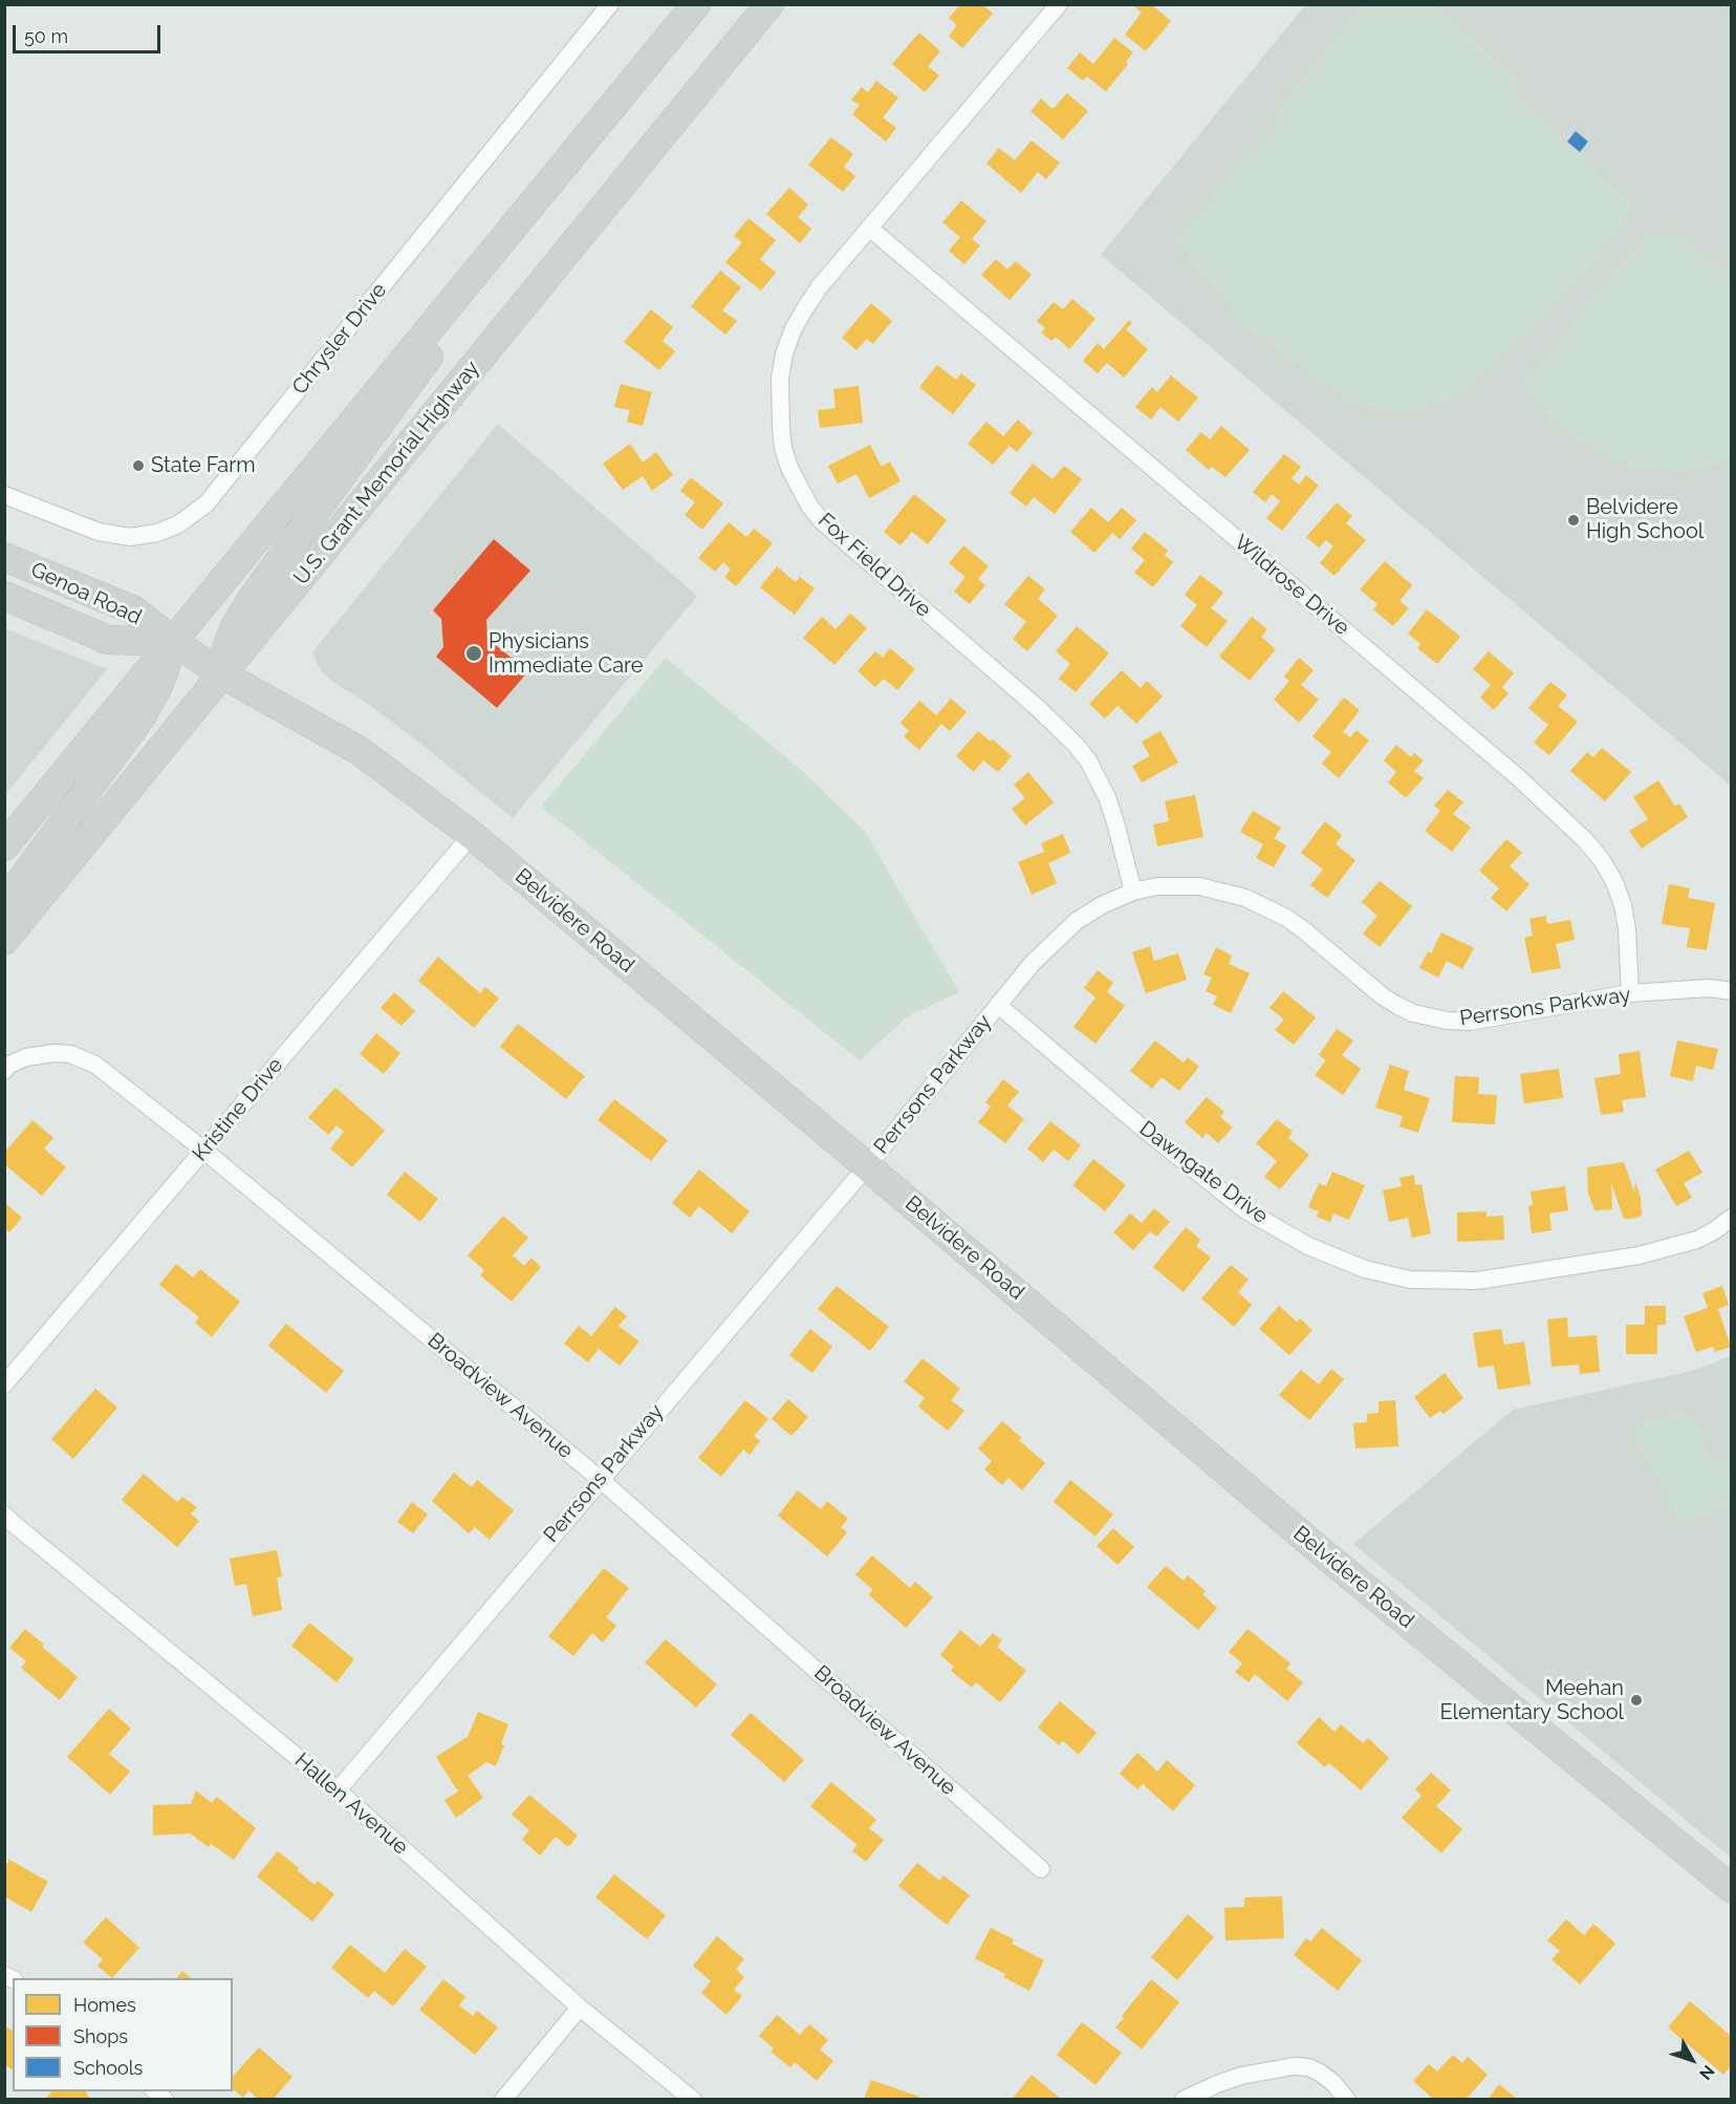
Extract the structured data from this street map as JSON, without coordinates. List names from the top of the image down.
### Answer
{
  "streets": {
    "main road": ["U.S. Grant Memorial Highway", "Genoa Road", "Belvidere Road"],
    "street": [
      "Chrysler Drive",
      "Fox Field Drive",
      "Wildrose Drive",
      "Perrsons Parkway",
      "Kristine Drive",
      "Dawngate Drive",
      "Broadview Avenue",
      "Hallen Avenue"
    ]
  },
  "crossings": [
    ["U.S. Grant Memorial Highway", "Belvidere Road"],
    ["Fox Field Drive", "Wildrose Drive"],
    ["Fox Field Drive", "Perrsons Parkway"],
    ["Wildrose Drive", "Perrsons Parkway"],
    ["Genoa Road", "Belvidere Road"],
    ["Belvidere Road", "Perrsons Parkway"],
    ["Belvidere Road", "Kristine Drive"],
    ["Perrsons Parkway", "Dawngate Drive"],
    ["Perrsons Parkway", "Broadview Avenue"],
    ["Perrsons Parkway", "Hallen Avenue"],
    ["Kristine Drive", "Broadview Avenue"]
  ],
  "places": [
    "State Farm",
    "Belvidere High School",
    "Physicians Immediate Care",
    "Meehan Elementary School"
  ],
  "legend": ["Homes", "Shops", "Schools"],
  "scale_bar": "50 m",
  "north": "bottom right"
}
